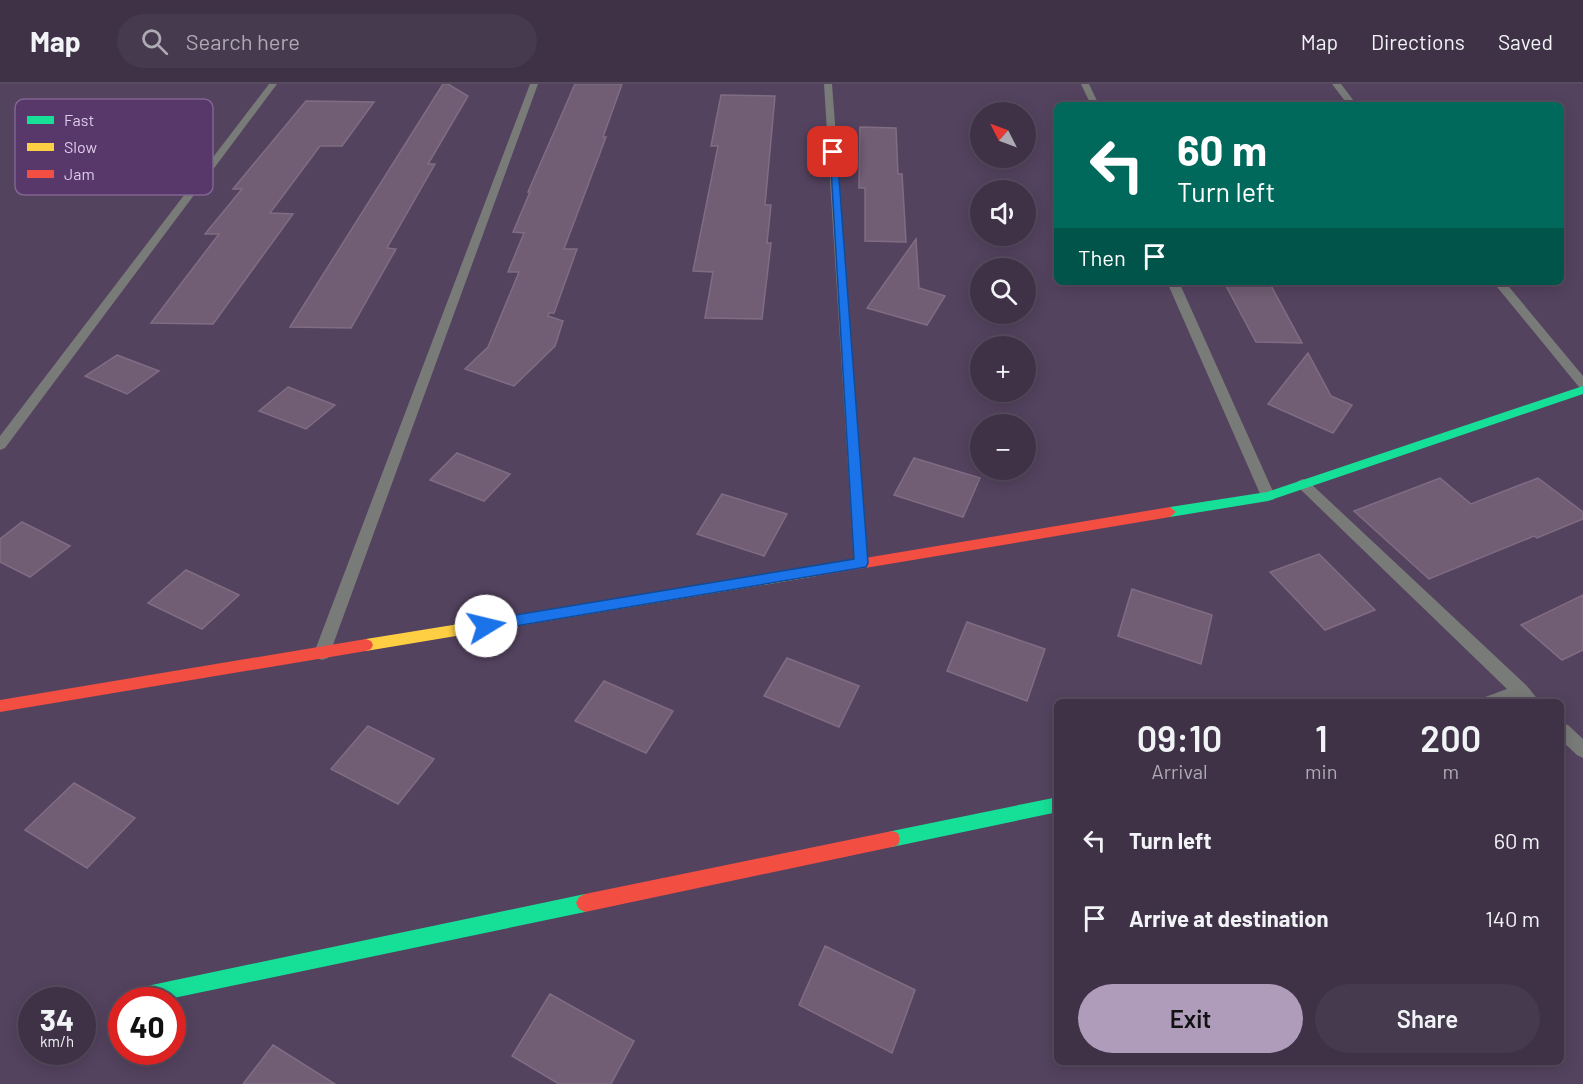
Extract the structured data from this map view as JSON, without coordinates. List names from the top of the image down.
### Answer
{
  "legend": ["Fast", "Slow", "Jam"],
  "north": "top left",
  "page": {
    "header": "Map",
    "search": "Search here",
    "nav": ["Map", "Directions", "Saved"],
    "map_buttons": ["+", "−"],
    "turn": ["60 m", "Turn left"],
    "then": "Then",
    "eta": [
      "09:10",
      "Arrival",
      "1",
      "min",
      "200",
      "m"
    ],
    "list": [
      {
        "name": "Turn left",
        "value": "60 m"
      },
      {
        "name": "Arrive at destination",
        "value": "140 m"
      }
    ],
    "buttons": ["Exit", "Share"],
    "speed": "34 km/h",
    "limit": "40"
  }
}
